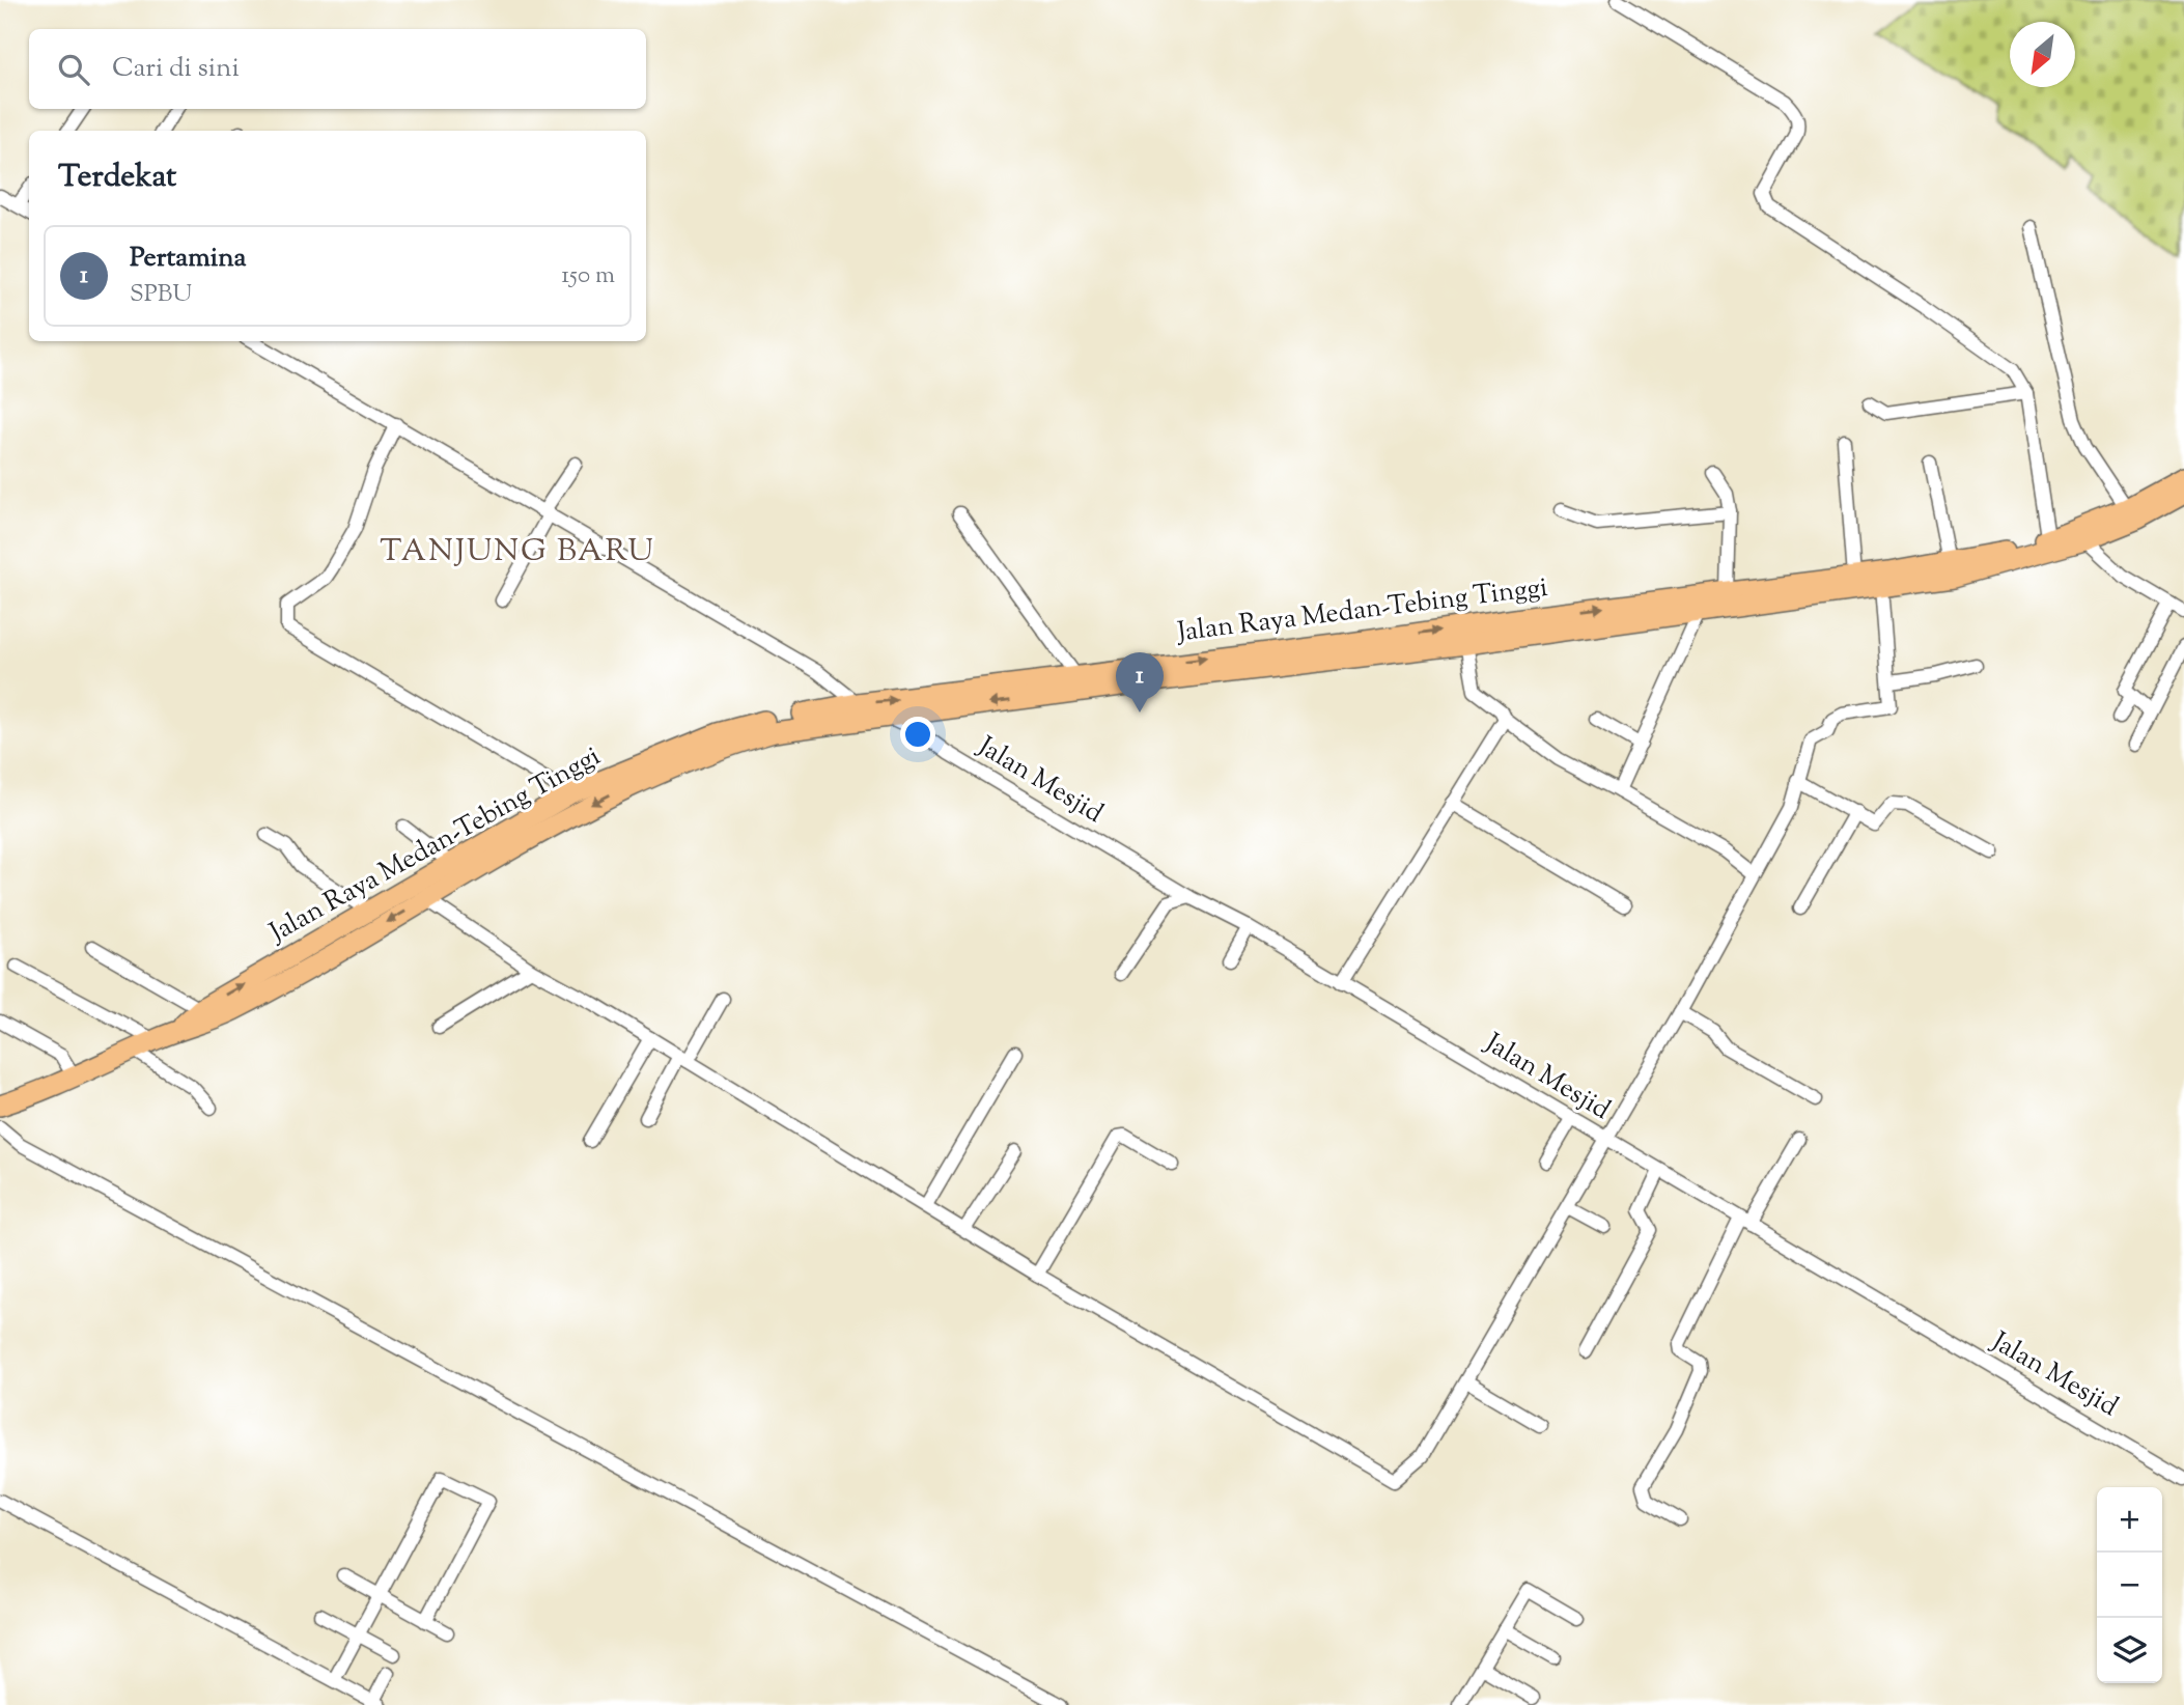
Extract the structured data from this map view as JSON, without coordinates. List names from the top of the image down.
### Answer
{
  "streets": {
    "highway": ["Jalan Raya Medan-Tebing Tinggi"],
    "street": ["Jalan Mesjid"]
  },
  "crossings": [
    ["Jalan Raya Medan-Tebing Tinggi", "Jalan Mesjid"]
  ],
  "districts": ["TANJUNG BARU"],
  "north": "bottom left",
  "page": {
    "search": "Cari di sini",
    "heading": "Terdekat",
    "list": [
      {
        "mark": "1",
        "name": "Pertamina",
        "note": "SPBU",
        "value": "150 m"
      }
    ],
    "pins": "1",
    "map_buttons": ["+", "−"]
  }
}
